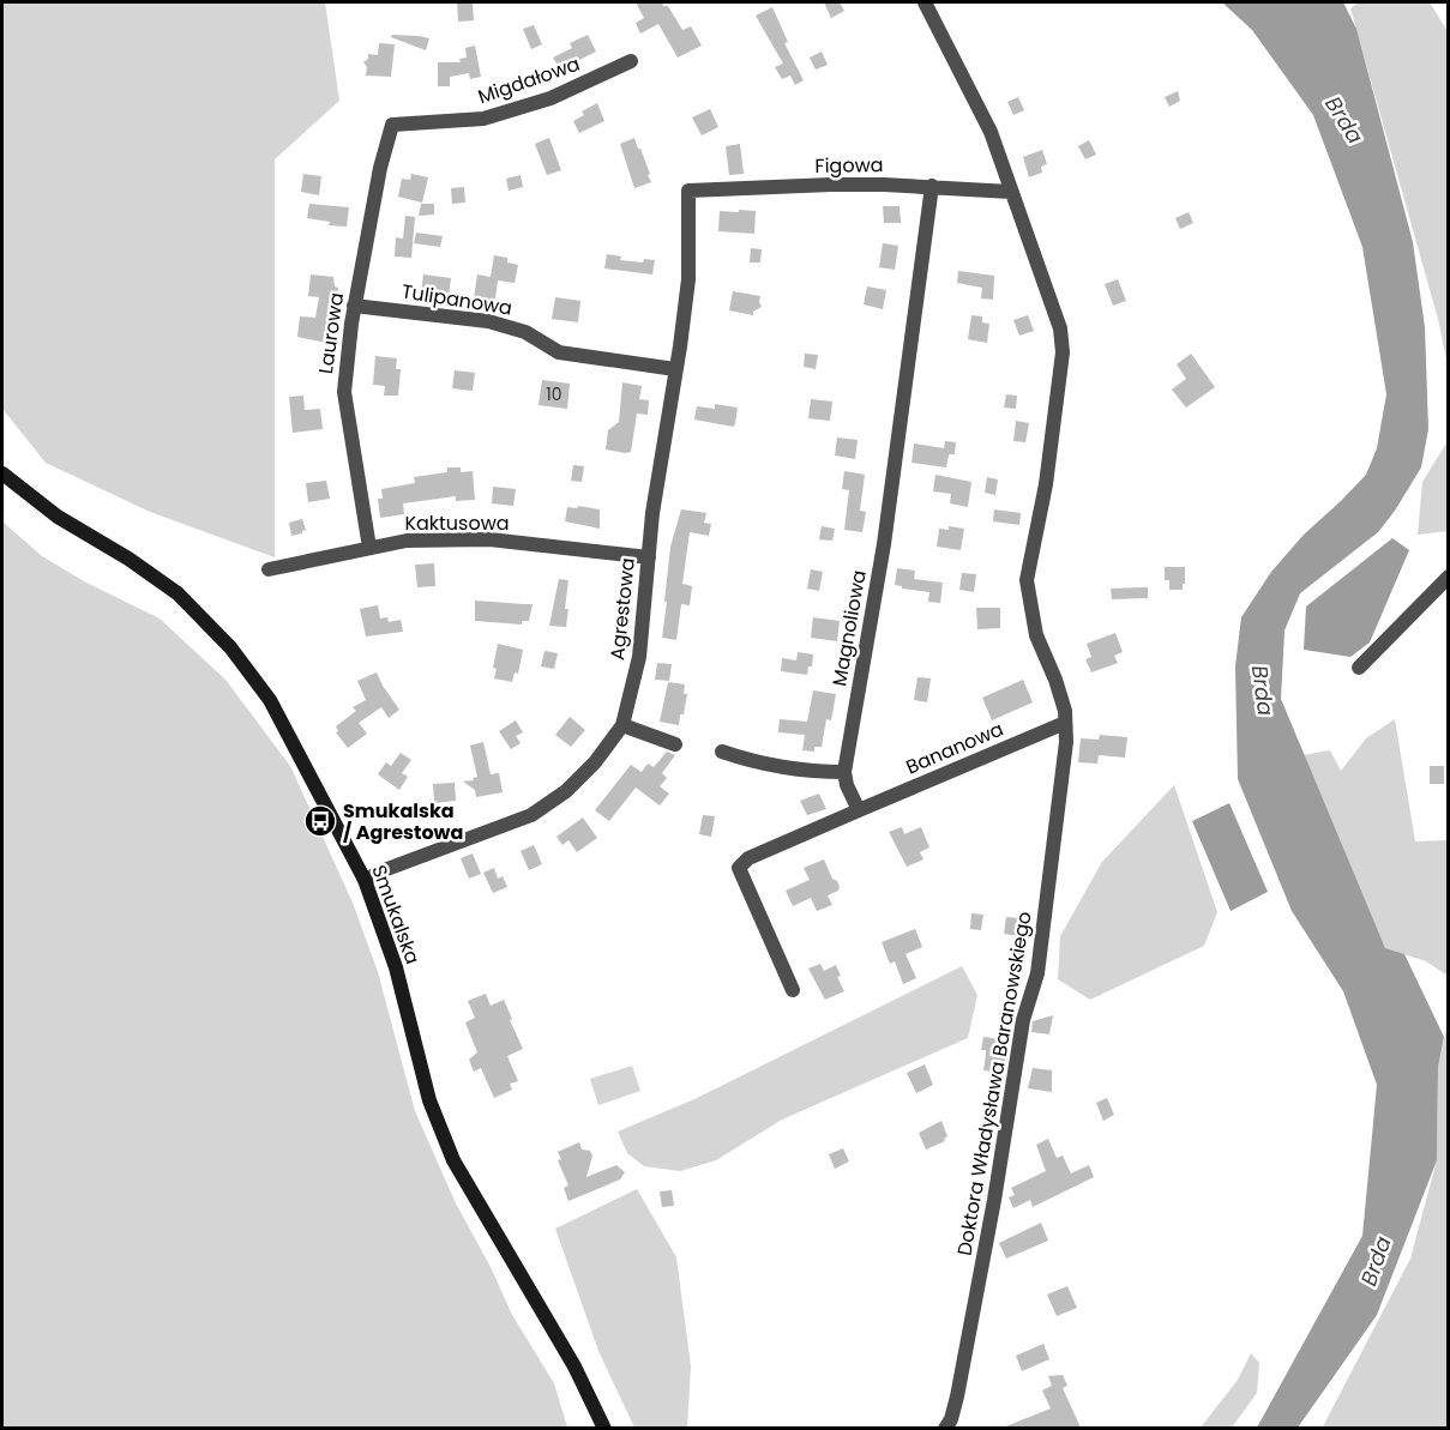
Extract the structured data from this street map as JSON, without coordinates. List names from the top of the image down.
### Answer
{
  "streets": {
    "street": [
      "Migdałowa",
      "Figowa",
      "Tulipanowa",
      "Laurowa",
      "Kaktusowa",
      "Agrestowa",
      "Magnoliowa",
      "Bananowa",
      "Smukalska",
      "Doktora Władysława Baranowskiego"
    ]
  },
  "crossings": [
    ["Migdałowa", "Laurowa"],
    ["Figowa", "Agrestowa"],
    ["Figowa", "Magnoliowa"],
    ["Figowa", "Doktora Władysława Baranowskiego"],
    ["Tulipanowa", "Laurowa"],
    ["Tulipanowa", "Agrestowa"],
    ["Laurowa", "Kaktusowa"],
    ["Kaktusowa", "Agrestowa"],
    ["Agrestowa", "Smukalska"],
    ["Magnoliowa", "Bananowa"],
    ["Bananowa", "Doktora Władysława Baranowskiego"]
  ],
  "water": ["Brda"],
  "places": {
    "bus stop": ["Smukalska / Agrestowa"]
  },
  "house_numbers": ["10"]
}
